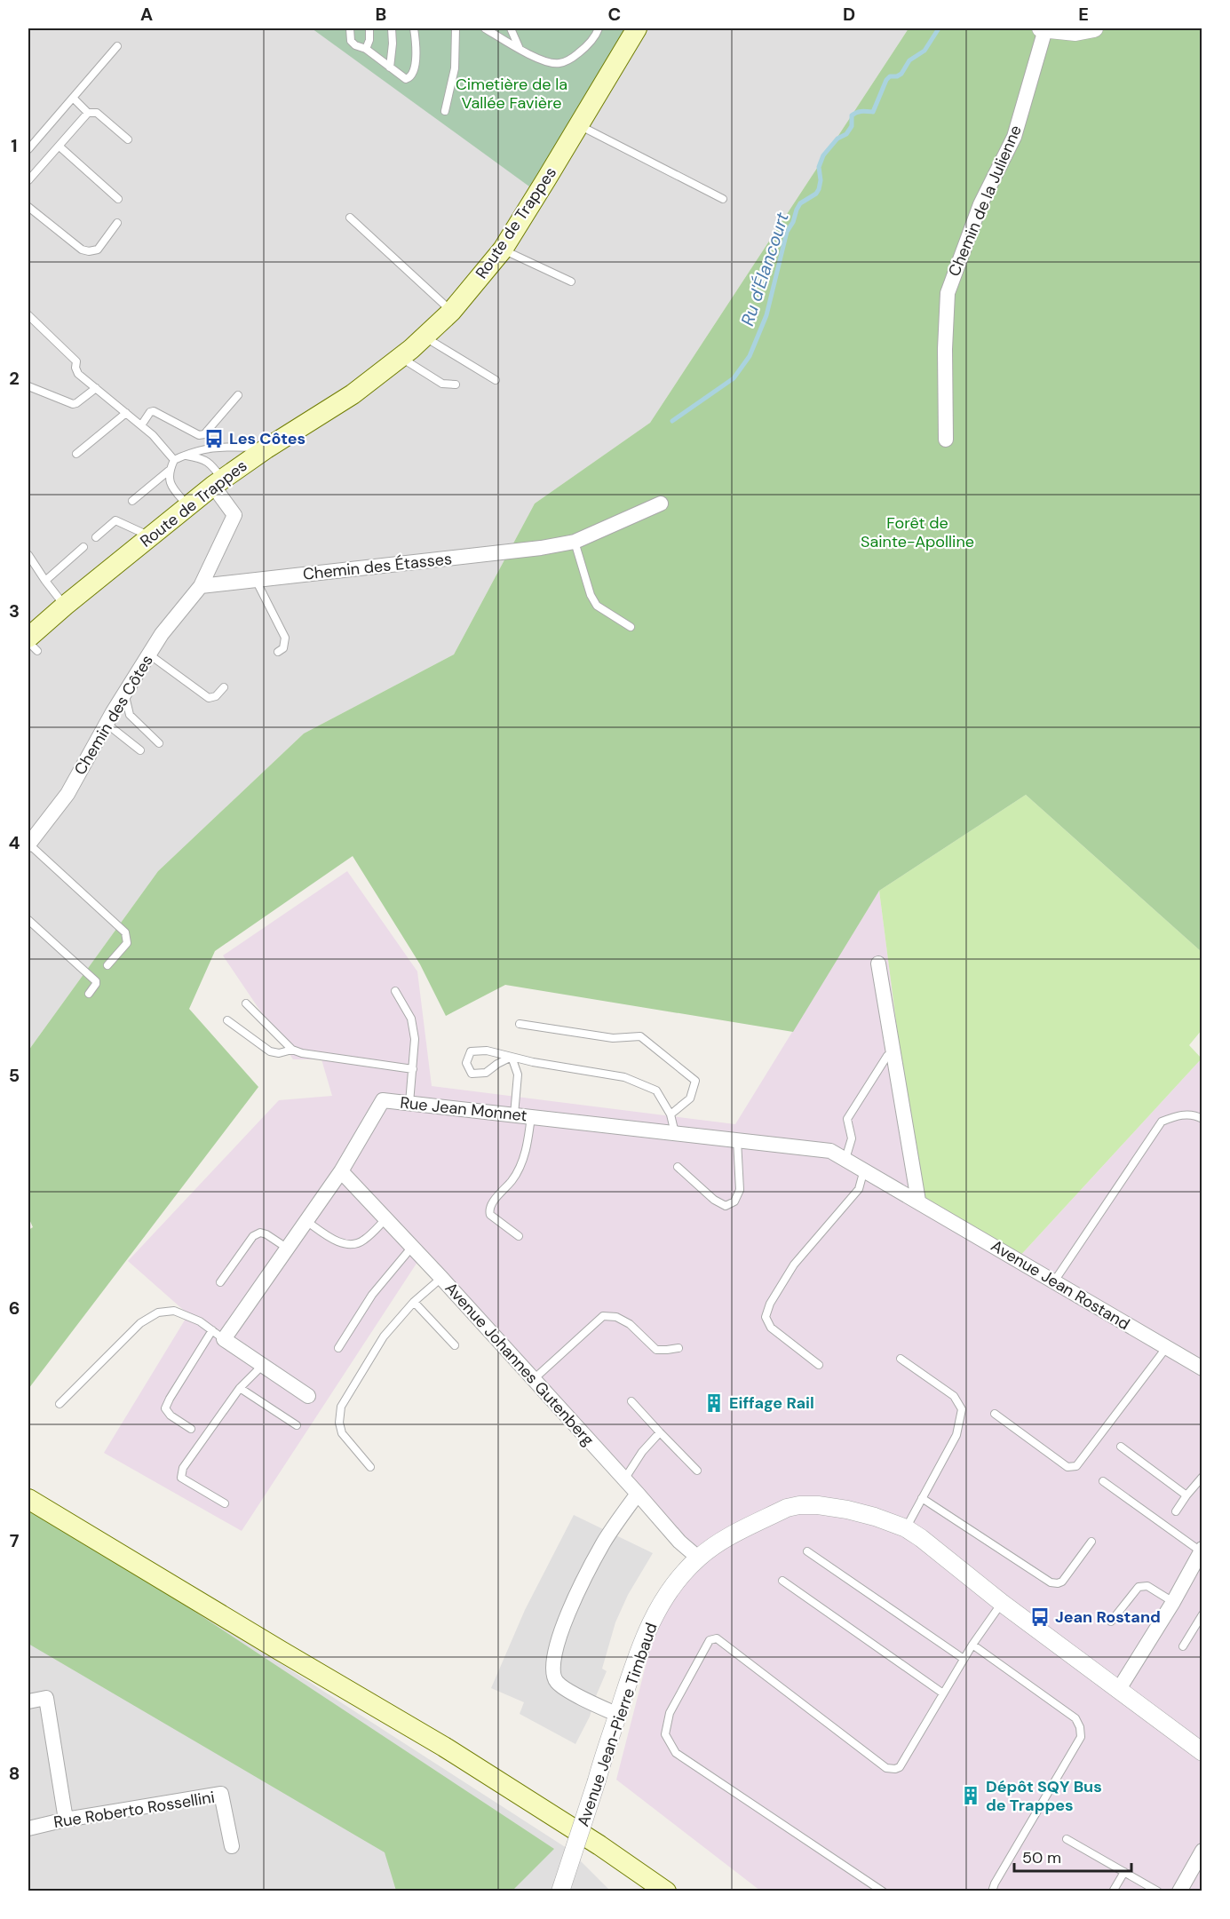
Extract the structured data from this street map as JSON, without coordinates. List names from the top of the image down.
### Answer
{
  "streets": {
    "main road": ["Route de Trappes"],
    "street": [
      "Chemin de la Julienne",
      "Chemin des Étasses",
      "Chemin des Côtes",
      "Rue Jean Monnet",
      "Avenue Jean Rostand",
      "Avenue Johannes Gutenberg",
      "Avenue Jean-Pierre Timbaud",
      "Rue Roberto Rossellini"
    ]
  },
  "crossings": [
    ["Chemin des Étasses", "Chemin des Côtes"],
    ["Rue Jean Monnet", "Avenue Jean Rostand"],
    ["Rue Jean Monnet", "Avenue Johannes Gutenberg"],
    ["Avenue Johannes Gutenberg", "Avenue Jean-Pierre Timbaud"]
  ],
  "water": ["Ru d'Élancourt"],
  "parks": ["Cimetière de la Vallée Favière", "Forêt de Sainte-Apolline"],
  "places": {
    "bus stop": ["Les Côtes", "Jean Rostand"],
    "building": ["Eiffage Rail", "Dépôt SQY Bus de Trappes"]
  },
  "scale_bar": "50 m",
  "grid": {
    "columns": [
      "A",
      "B",
      "C",
      "D",
      "E"
    ],
    "rows": [
      "1",
      "2",
      "3",
      "4",
      "5",
      "6",
      "7",
      "8"
    ]
  }
}
